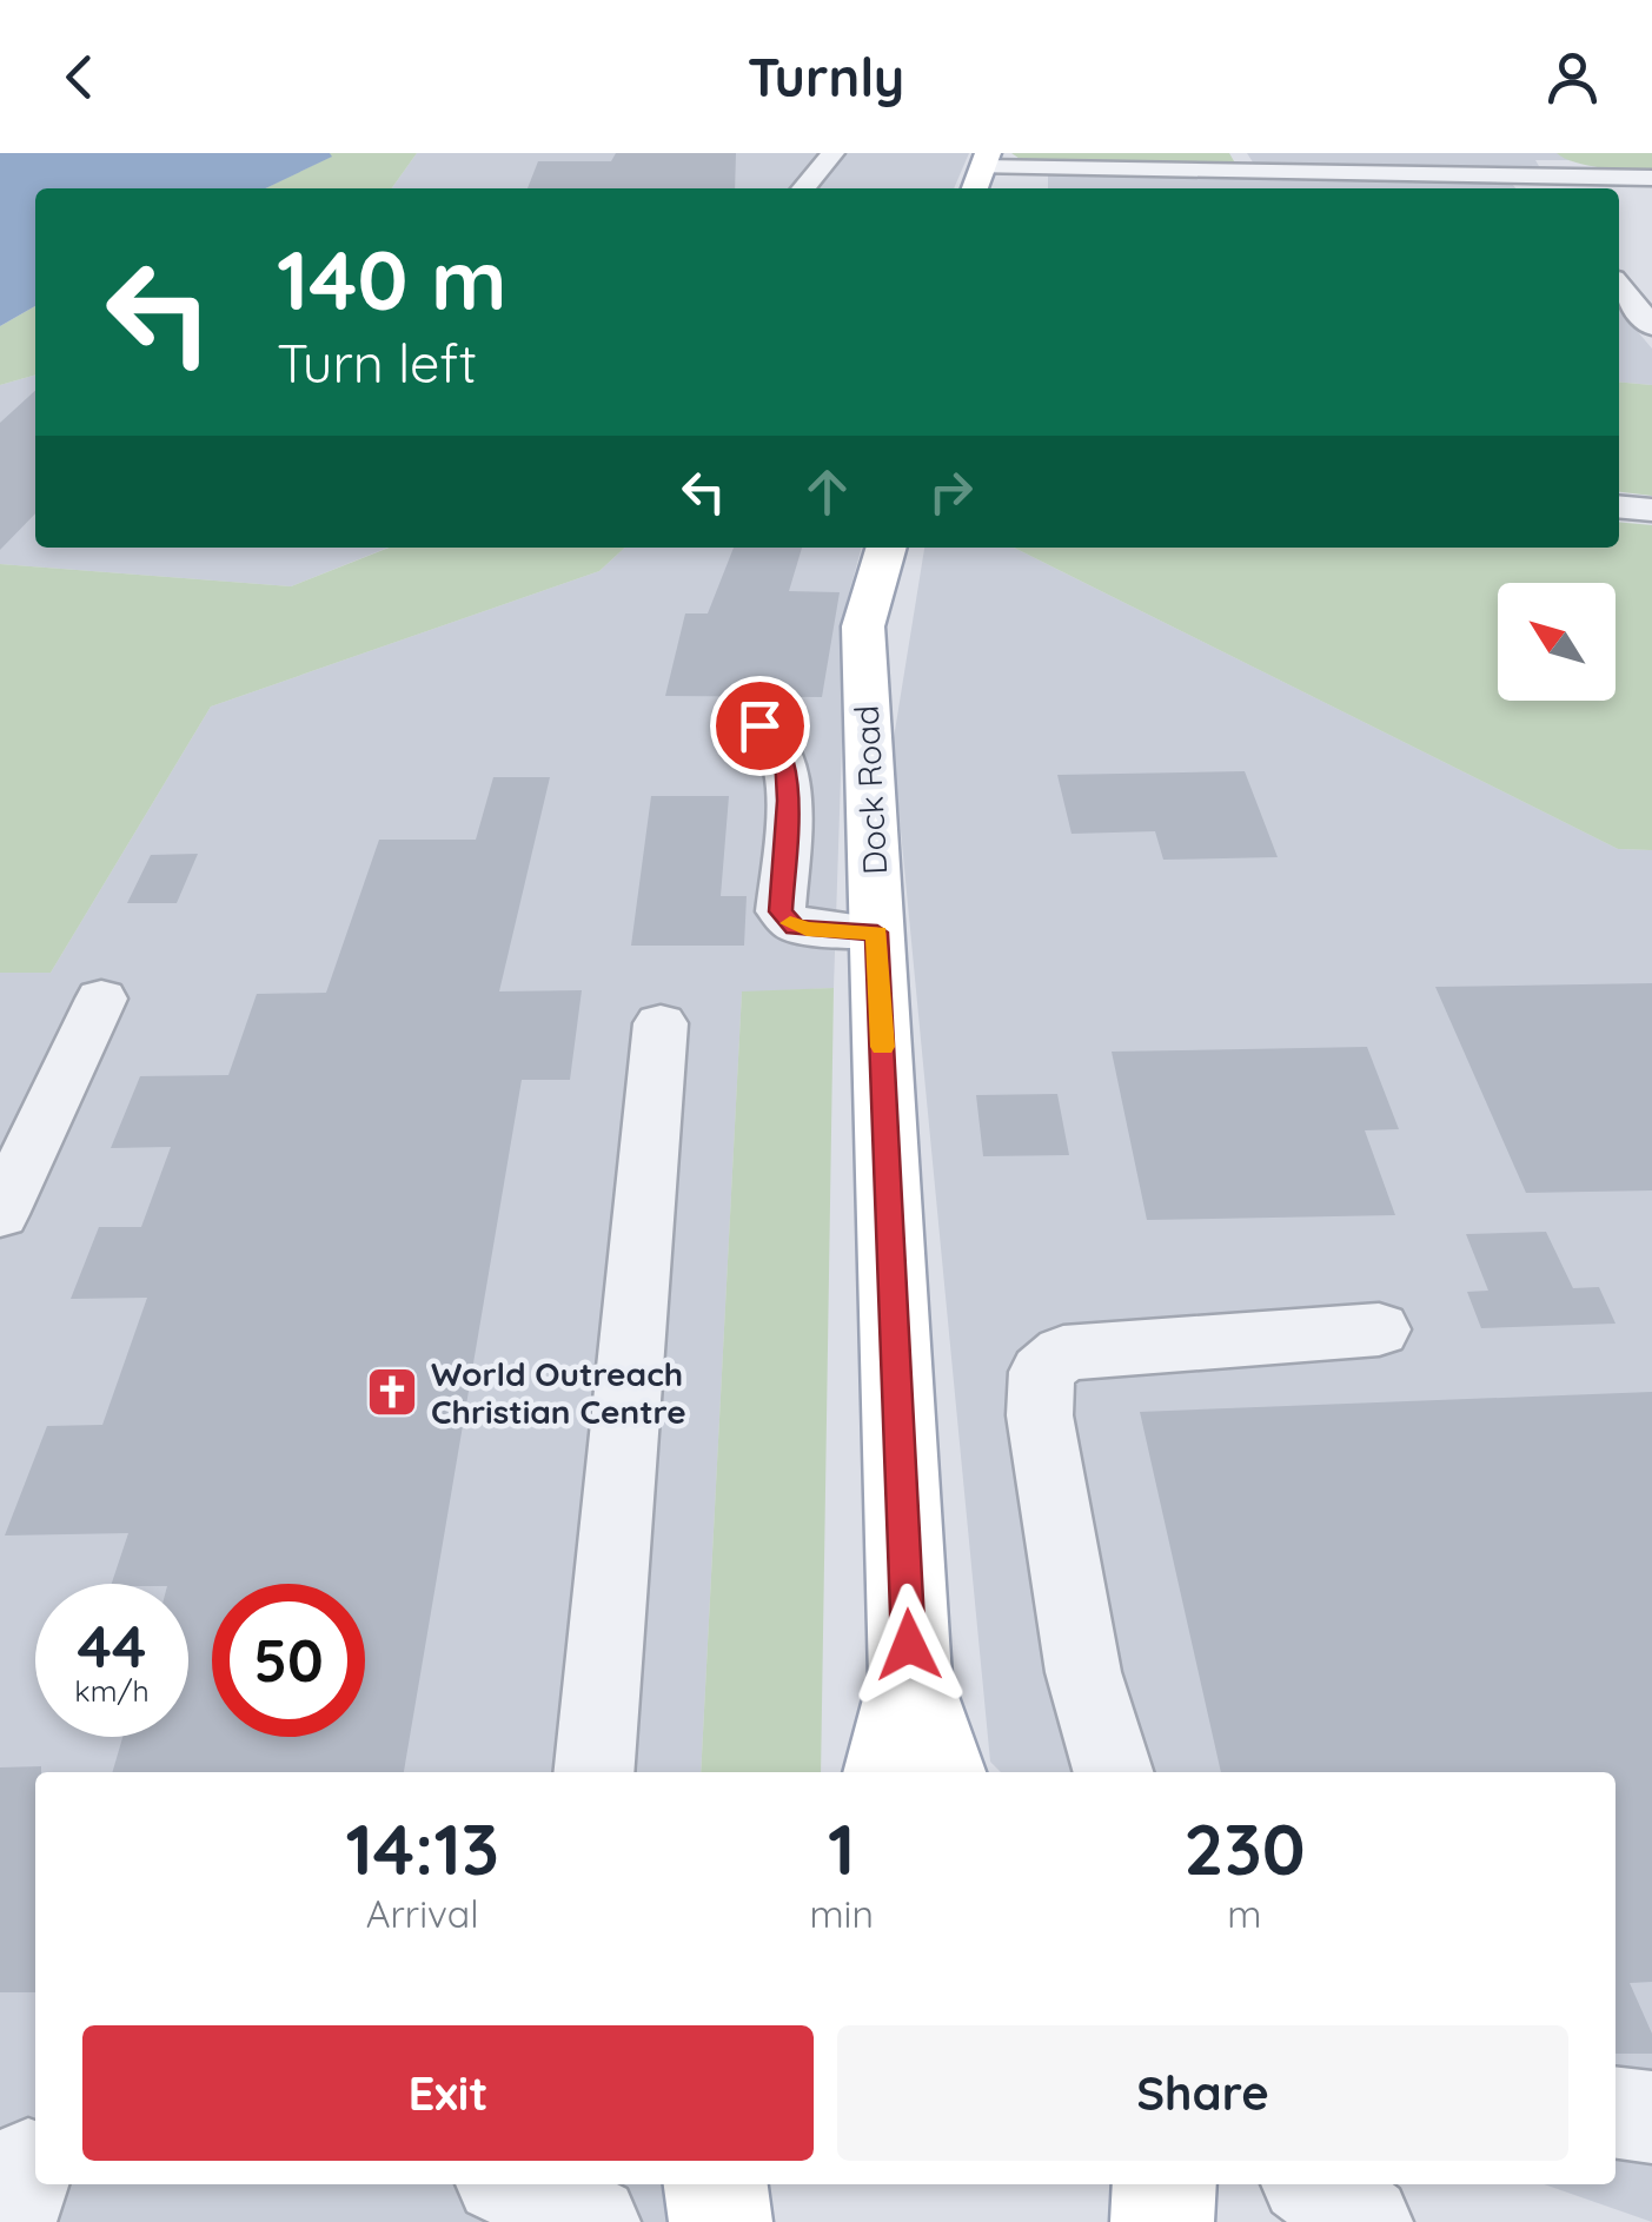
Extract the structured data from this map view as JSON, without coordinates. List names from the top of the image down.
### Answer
{
  "streets": {
    "main road": ["Dock Road"]
  },
  "places": {
    "church": ["World Outreach Christian Centre"]
  },
  "north": "top left",
  "page": {
    "header": "Turnly",
    "turn": ["140 m", "Turn left"],
    "speed": "44 km/h",
    "limit": "50",
    "eta": [
      "14:13",
      "Arrival",
      "1",
      "min",
      "230",
      "m"
    ],
    "buttons": ["Exit", "Share"]
  }
}
